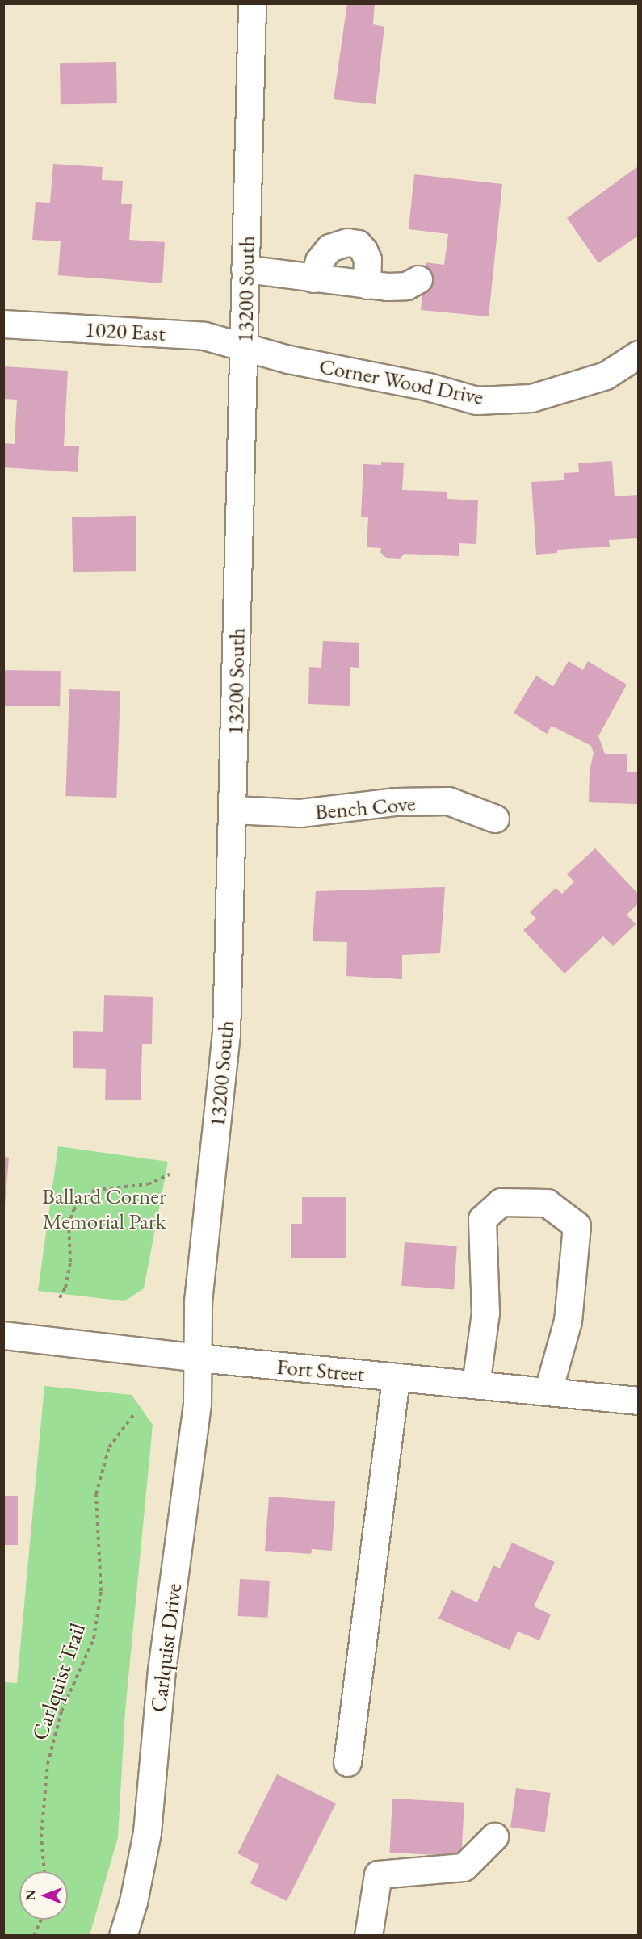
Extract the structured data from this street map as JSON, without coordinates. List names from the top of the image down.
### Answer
{
  "streets": {
    "street": [
      "13200 South",
      "1020 East",
      "Corner Wood Drive",
      "Bench Cove",
      "Fort Street",
      "Carlquist Drive"
    ],
    "path": ["Carlquist Trail"]
  },
  "crossings": [
    ["13200 South", "1020 East"],
    ["13200 South", "Corner Wood Drive"],
    ["13200 South", "Bench Cove"],
    ["13200 South", "Fort Street"],
    ["13200 South", "Carlquist Drive"],
    ["1020 East", "Corner Wood Drive"],
    ["Fort Street", "Carlquist Drive"]
  ],
  "parks": ["Ballard Corner Memorial Park"],
  "north": "left"
}
